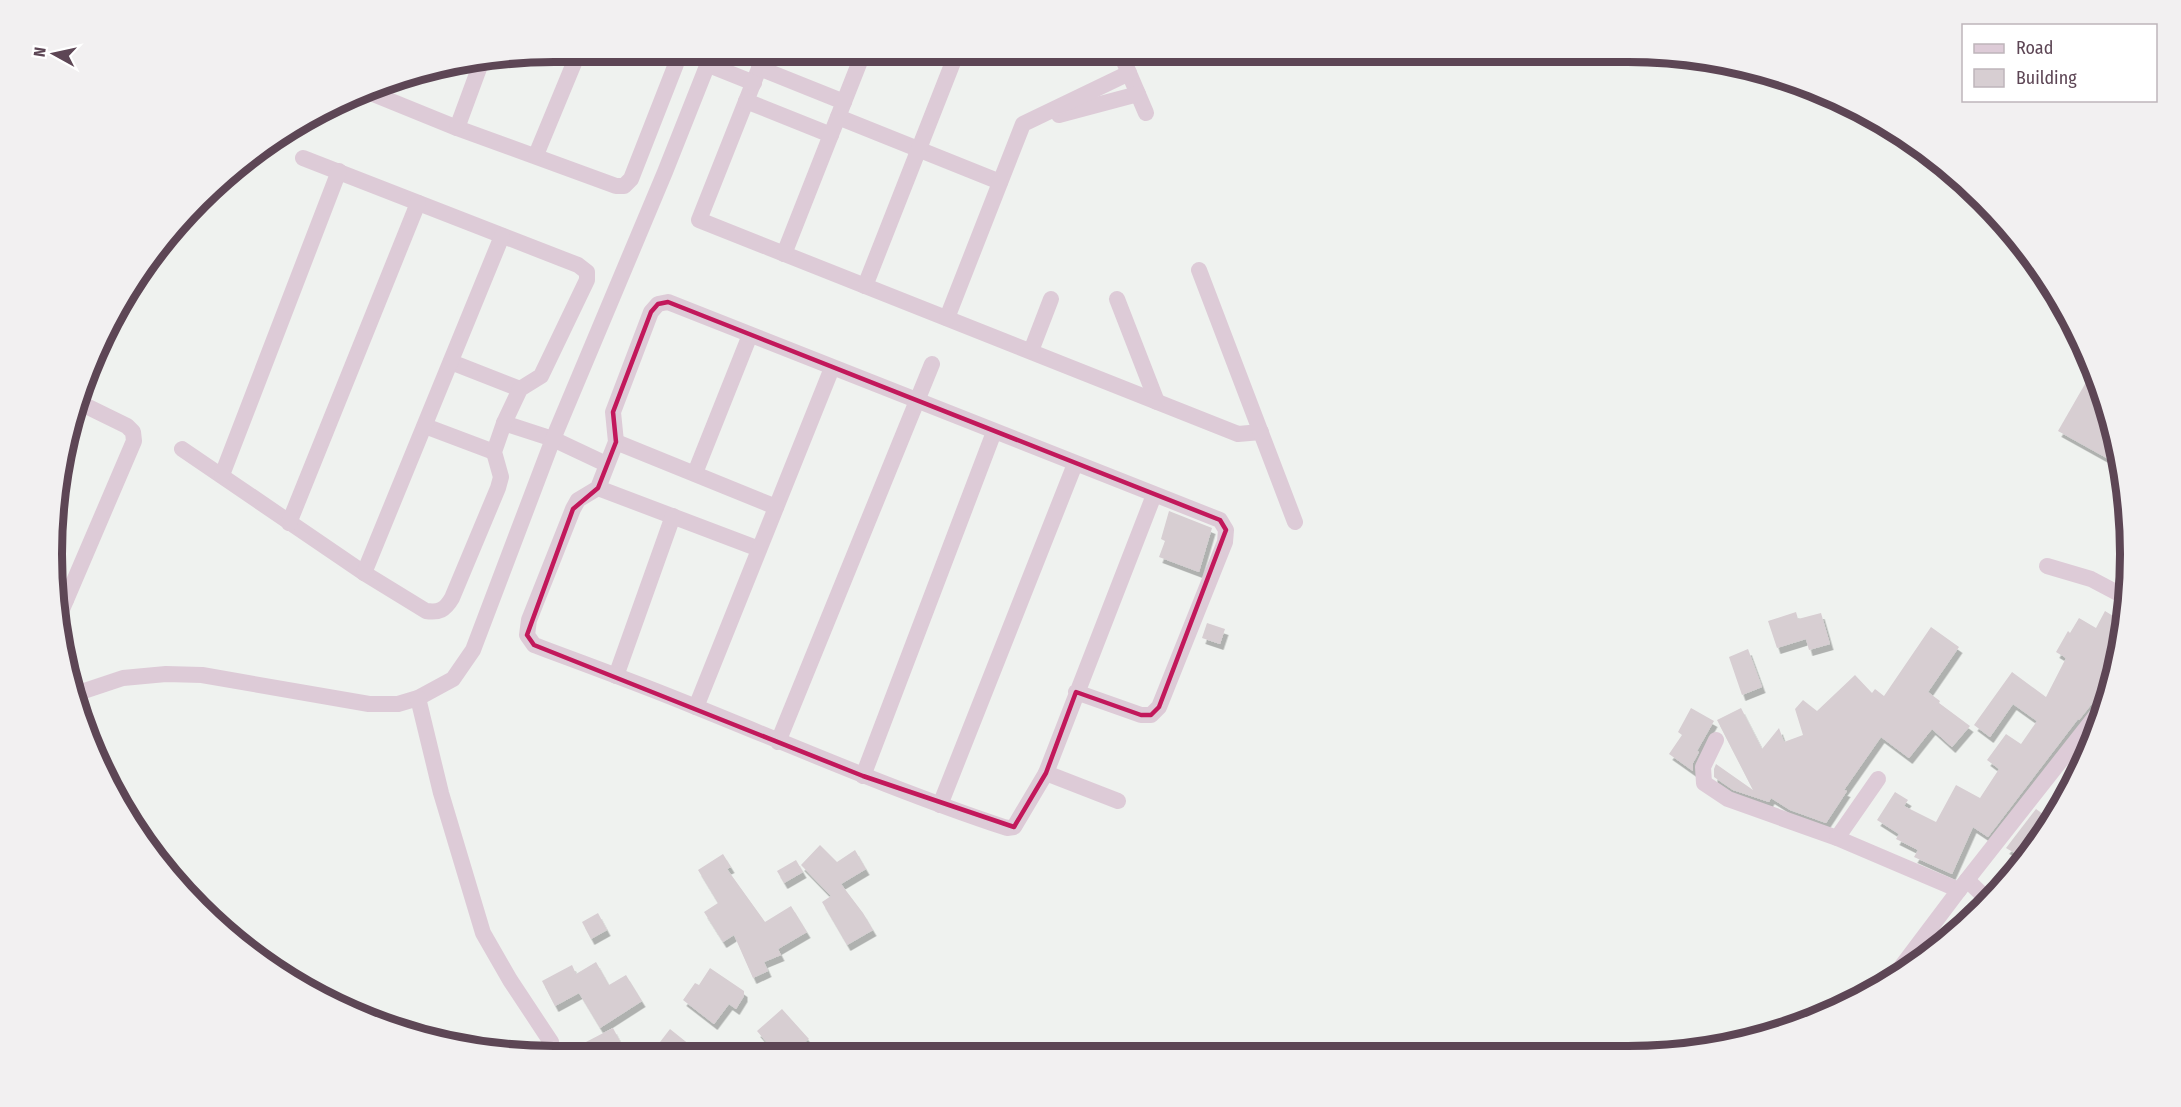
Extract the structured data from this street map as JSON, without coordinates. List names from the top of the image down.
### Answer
{
  "legend": ["Road", "Building"],
  "north": "left"
}
